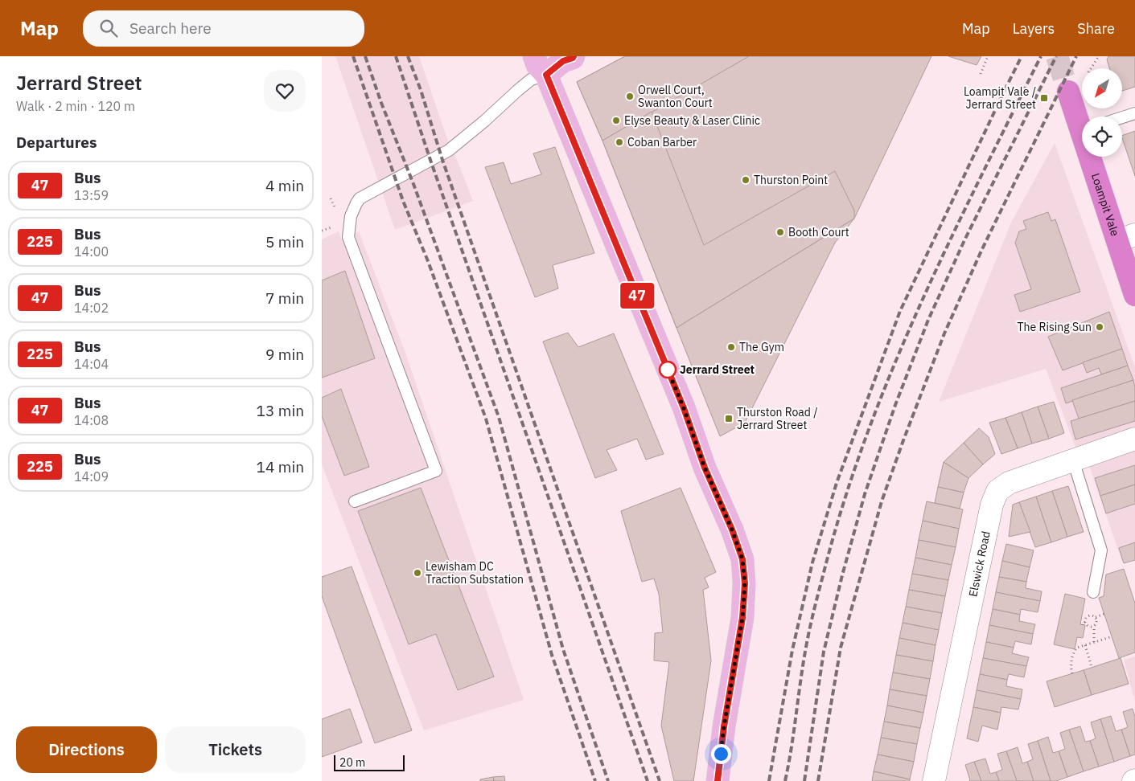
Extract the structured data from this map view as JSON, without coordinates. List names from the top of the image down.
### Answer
{
  "streets": {
    "highway": ["Loampit Vale"],
    "street": ["Elswick Road"]
  },
  "places": {
    "other": [
      "Orwell Court, Swanton Court",
      "Elyse Beauty & Laser Clinic",
      "Coban Barber",
      "Thurston Point",
      "Booth Court",
      "The Rising Sun",
      "The Gym",
      "Jerrard Street",
      "Lewisham DC Traction Substation"
    ],
    "transit": ["Loampit Vale / Jerrard Street", "Thurston Road / Jerrard Street"]
  },
  "lines": ["bus line 47"],
  "scale_bar": "20 m",
  "north": "bottom left",
  "page": {
    "header": "Map",
    "search": "Search here",
    "nav": ["Map", "Layers", "Share"],
    "heading": [
      ["Jerrard Street", "Walk · 2 min · 120 m"],
      "Departures"
    ],
    "on_map": "47",
    "list": [
      {
        "mark": "47",
        "name": "Bus",
        "note": "13:59",
        "value": "4 min"
      },
      {
        "mark": "225",
        "name": "Bus",
        "note": "14:00",
        "value": "5 min"
      },
      {
        "mark": "47",
        "name": "Bus",
        "note": "14:02",
        "value": "7 min"
      },
      {
        "mark": "225",
        "name": "Bus",
        "note": "14:04",
        "value": "9 min"
      },
      {
        "mark": "47",
        "name": "Bus",
        "note": "14:08",
        "value": "13 min"
      },
      {
        "mark": "225",
        "name": "Bus",
        "note": "14:09",
        "value": "14 min"
      }
    ],
    "buttons": ["Directions", "Tickets"],
    "scale": "20 m"
  }
}
